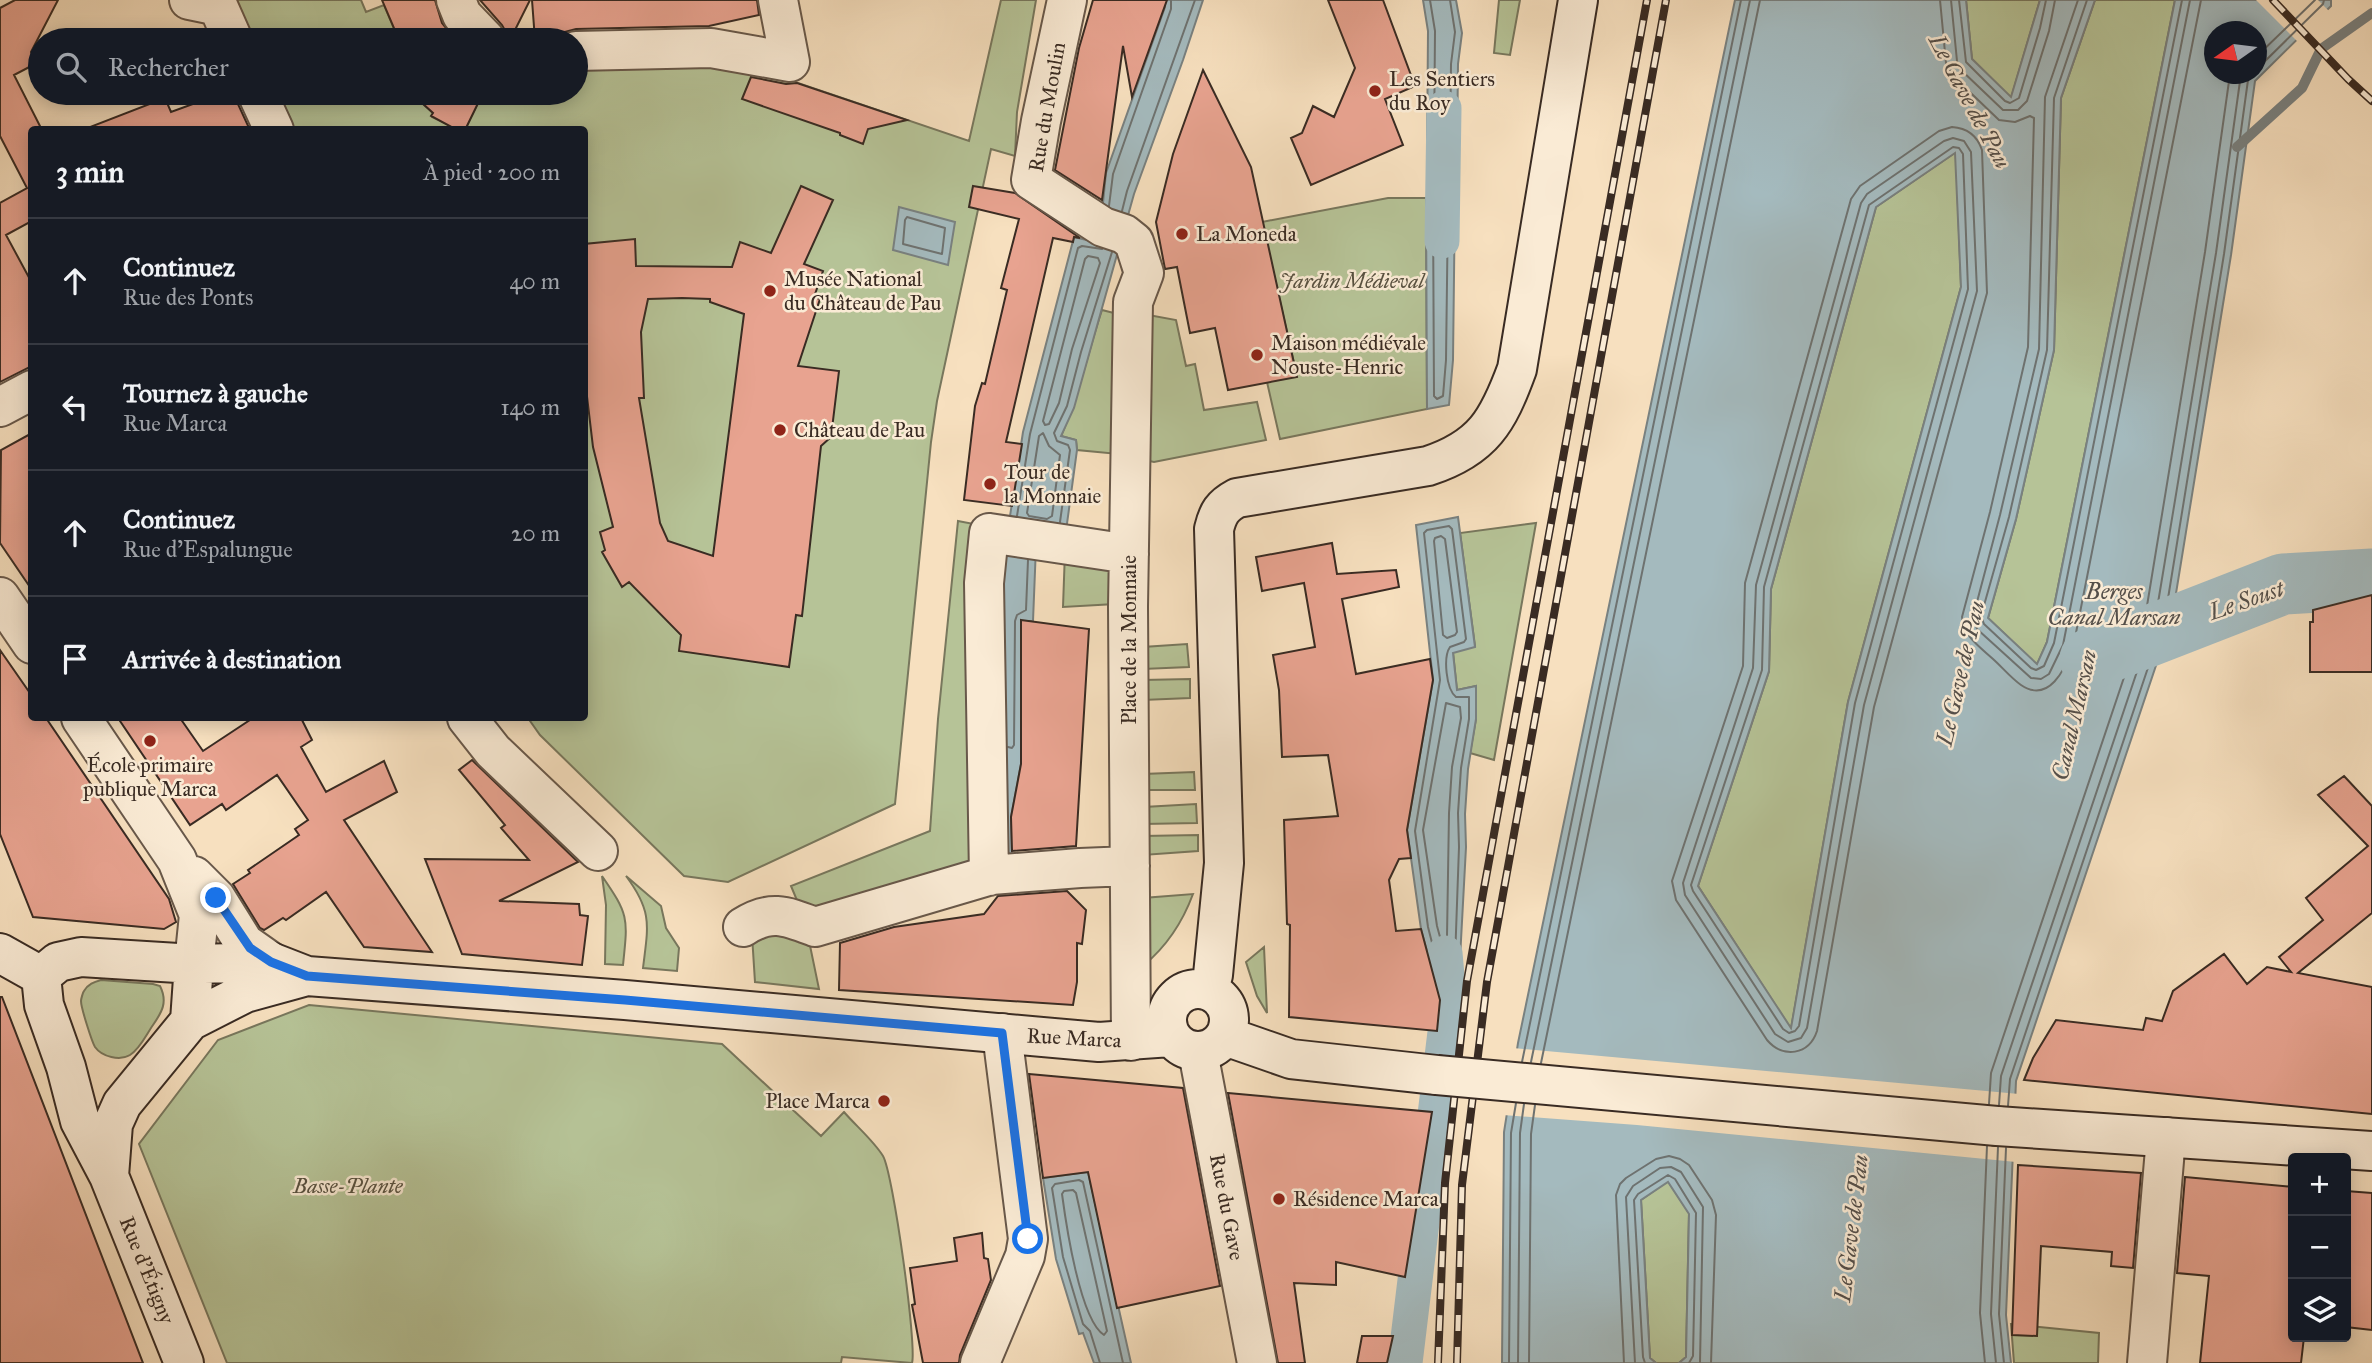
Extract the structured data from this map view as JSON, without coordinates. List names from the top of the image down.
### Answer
{
  "streets": {
    "street": [
      "Rue du Moulin",
      "Place de la Monnaie",
      "Rue Marca",
      "Rue du Gave",
      "Rue d'Étigny"
    ]
  },
  "crossings": [
    ["Rue du Moulin", "Place de la Monnaie"],
    ["Place de la Monnaie", "Rue Marca"],
    ["Rue Marca", "Rue du Gave"],
    ["Rue Marca", "Rue d'Étigny"]
  ],
  "water": [
    "Le Gave de Pau",
    "Berges Canal Marsan",
    "Le Soust",
    "Canal Marsan"
  ],
  "parks": ["Jardin Médieval", "Basse-Plante"],
  "places": [
    "Les Sentiers du Roy",
    "La Moneda",
    "Musée National du Château de Pau",
    "Maison médiévale Nouste-Henric",
    "Château de Pau",
    "Tour de la Monnaie",
    "École primaire publique Marca",
    "Place Marca",
    "Résidence Marca"
  ],
  "north": "left",
  "page": {
    "search": "Rechercher",
    "heading": ["3 min", "À pied · 200 m"],
    "list": [
      ["Continuez", "Rue des Ponts", "40 m"],
      ["Tournez à gauche", "Rue Marca", "140 m"],
      ["Continuez", "Rue d'Espalungue", "20 m"],
      "Arrivée à destination"
    ],
    "map_buttons": ["+", "−"]
  }
}
